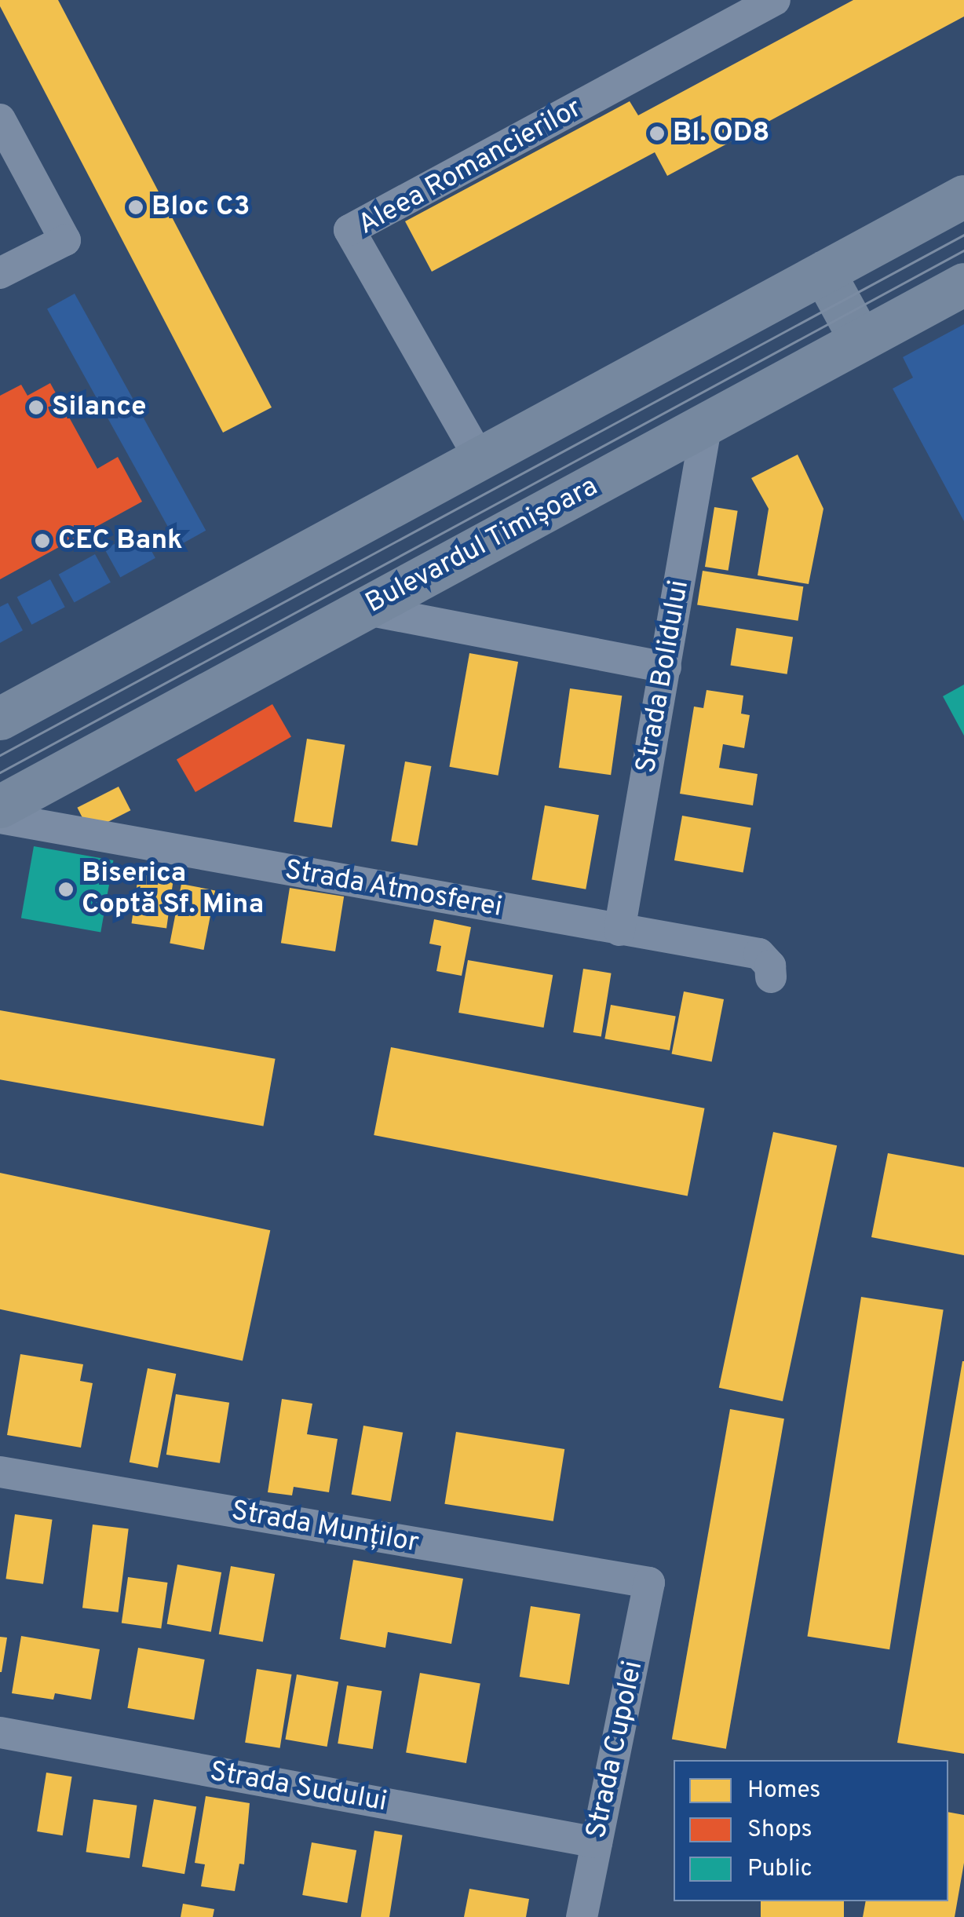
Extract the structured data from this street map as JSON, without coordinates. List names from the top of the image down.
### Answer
{
  "streets": {
    "main road": ["Bulevardul Timișoara"],
    "street": [
      "Aleea Romancierilor",
      "Strada Bolidului",
      "Strada Atmosferei",
      "Strada Munților",
      "Strada Cupolei",
      "Strada Sudului"
    ]
  },
  "crossings": [
    ["Bulevardul Timișoara", "Strada Bolidului"],
    ["Strada Bolidului", "Strada Atmosferei"],
    ["Strada Munților", "Strada Cupolei"],
    ["Strada Cupolei", "Strada Sudului"]
  ],
  "places": [
    "Bl. OD8",
    "Bloc C3",
    "Silance",
    "CEC Bank",
    "Biserica Coptă Sf. Mina"
  ],
  "legend": ["Homes", "Shops", "Public"]
}
